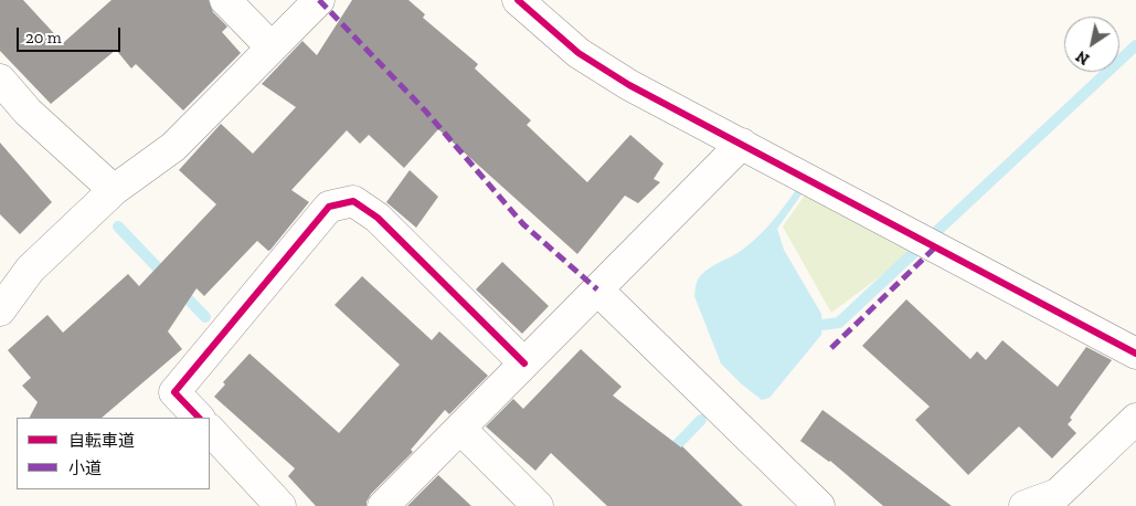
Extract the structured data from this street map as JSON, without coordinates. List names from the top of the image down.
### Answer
{
  "legend": ["自転車道", "小道"],
  "scale_bar": "20 m",
  "north": "bottom left"
}
